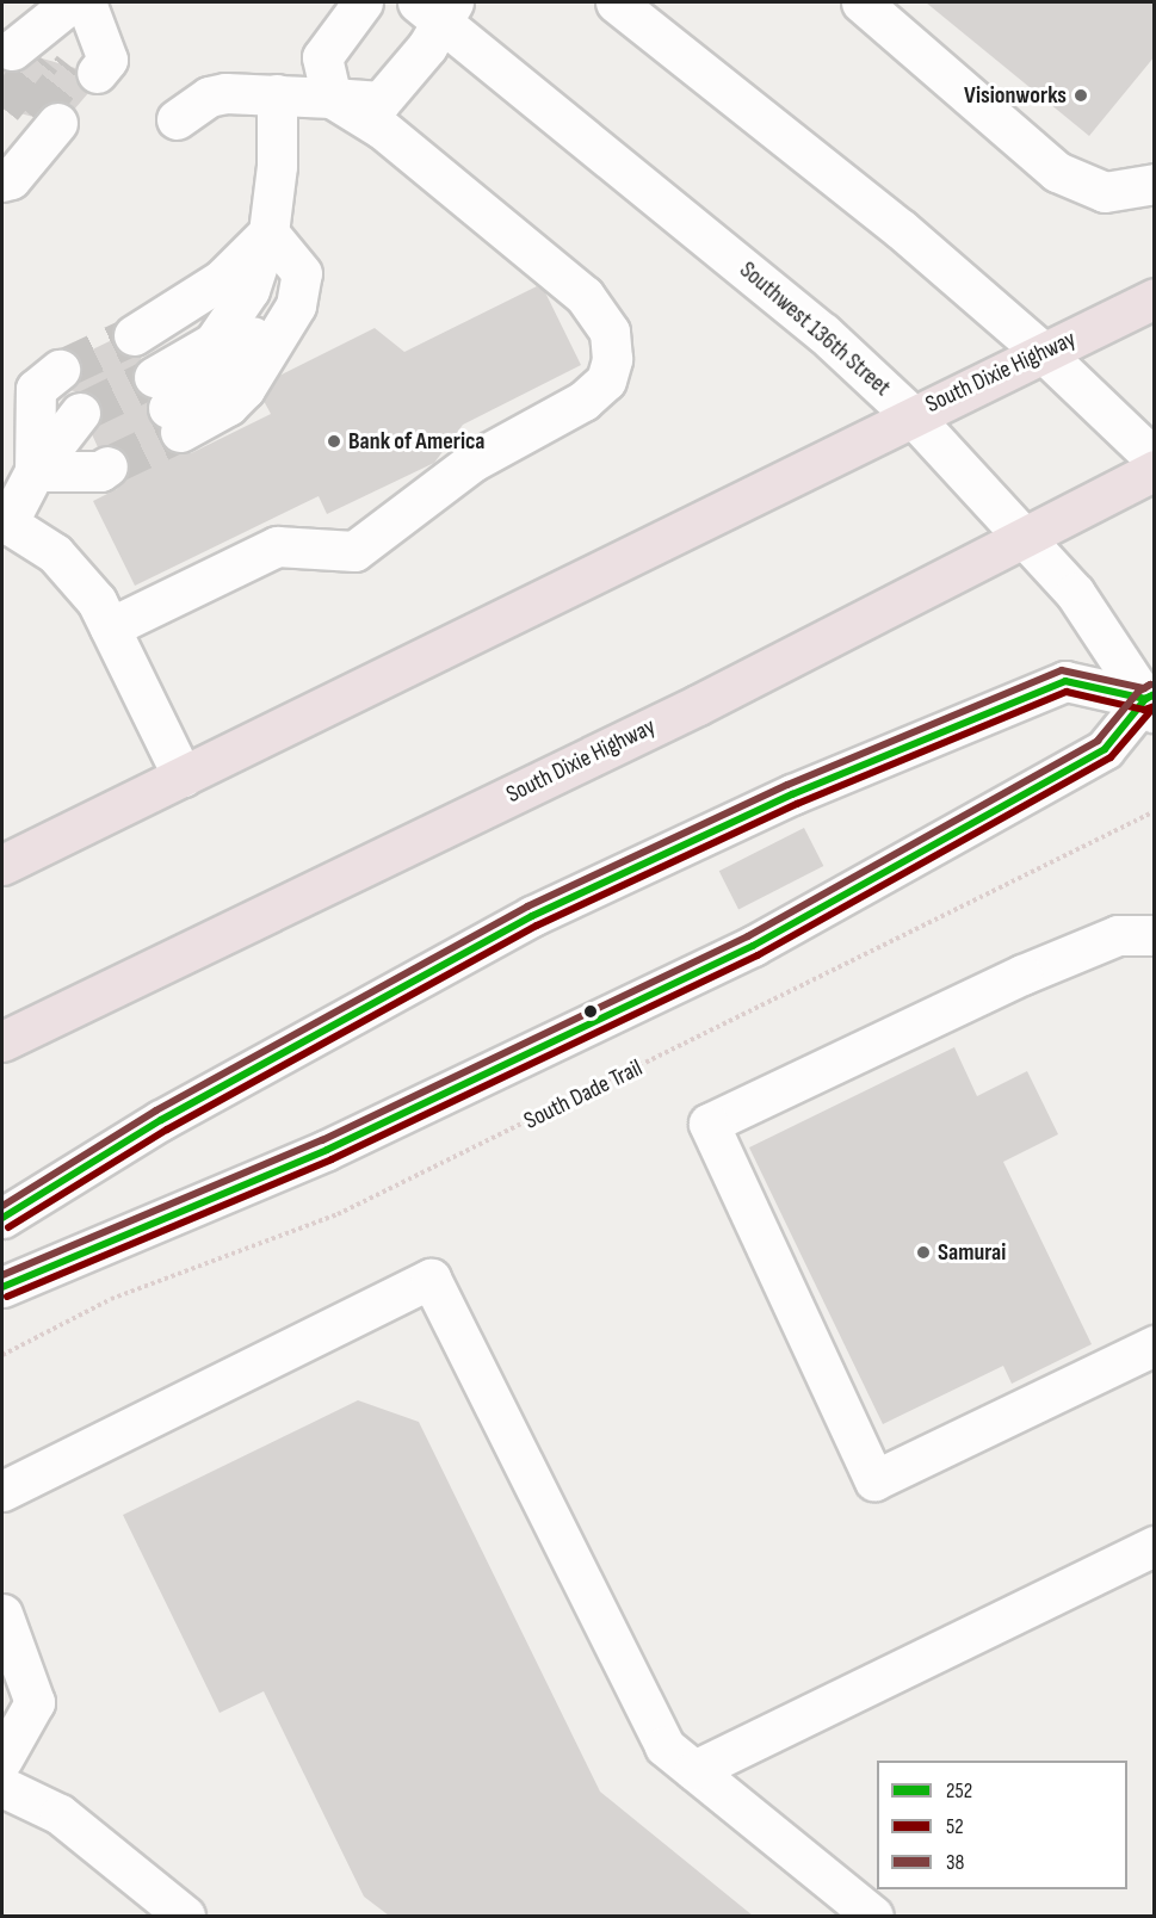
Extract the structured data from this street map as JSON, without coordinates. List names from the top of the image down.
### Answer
{
  "streets": {
    "highway": ["South Dixie Highway"],
    "street": ["Southwest 136th Street"],
    "path": ["South Dade Trail"]
  },
  "crossings": [
    ["Southwest 136th Street", "South Dixie Highway"]
  ],
  "places": ["Visionworks", "Bank of America", "Samurai"],
  "lines": ["transit line 38", "transit line 252", "transit line 52"],
  "legend": ["252", "52", "38"]
}
